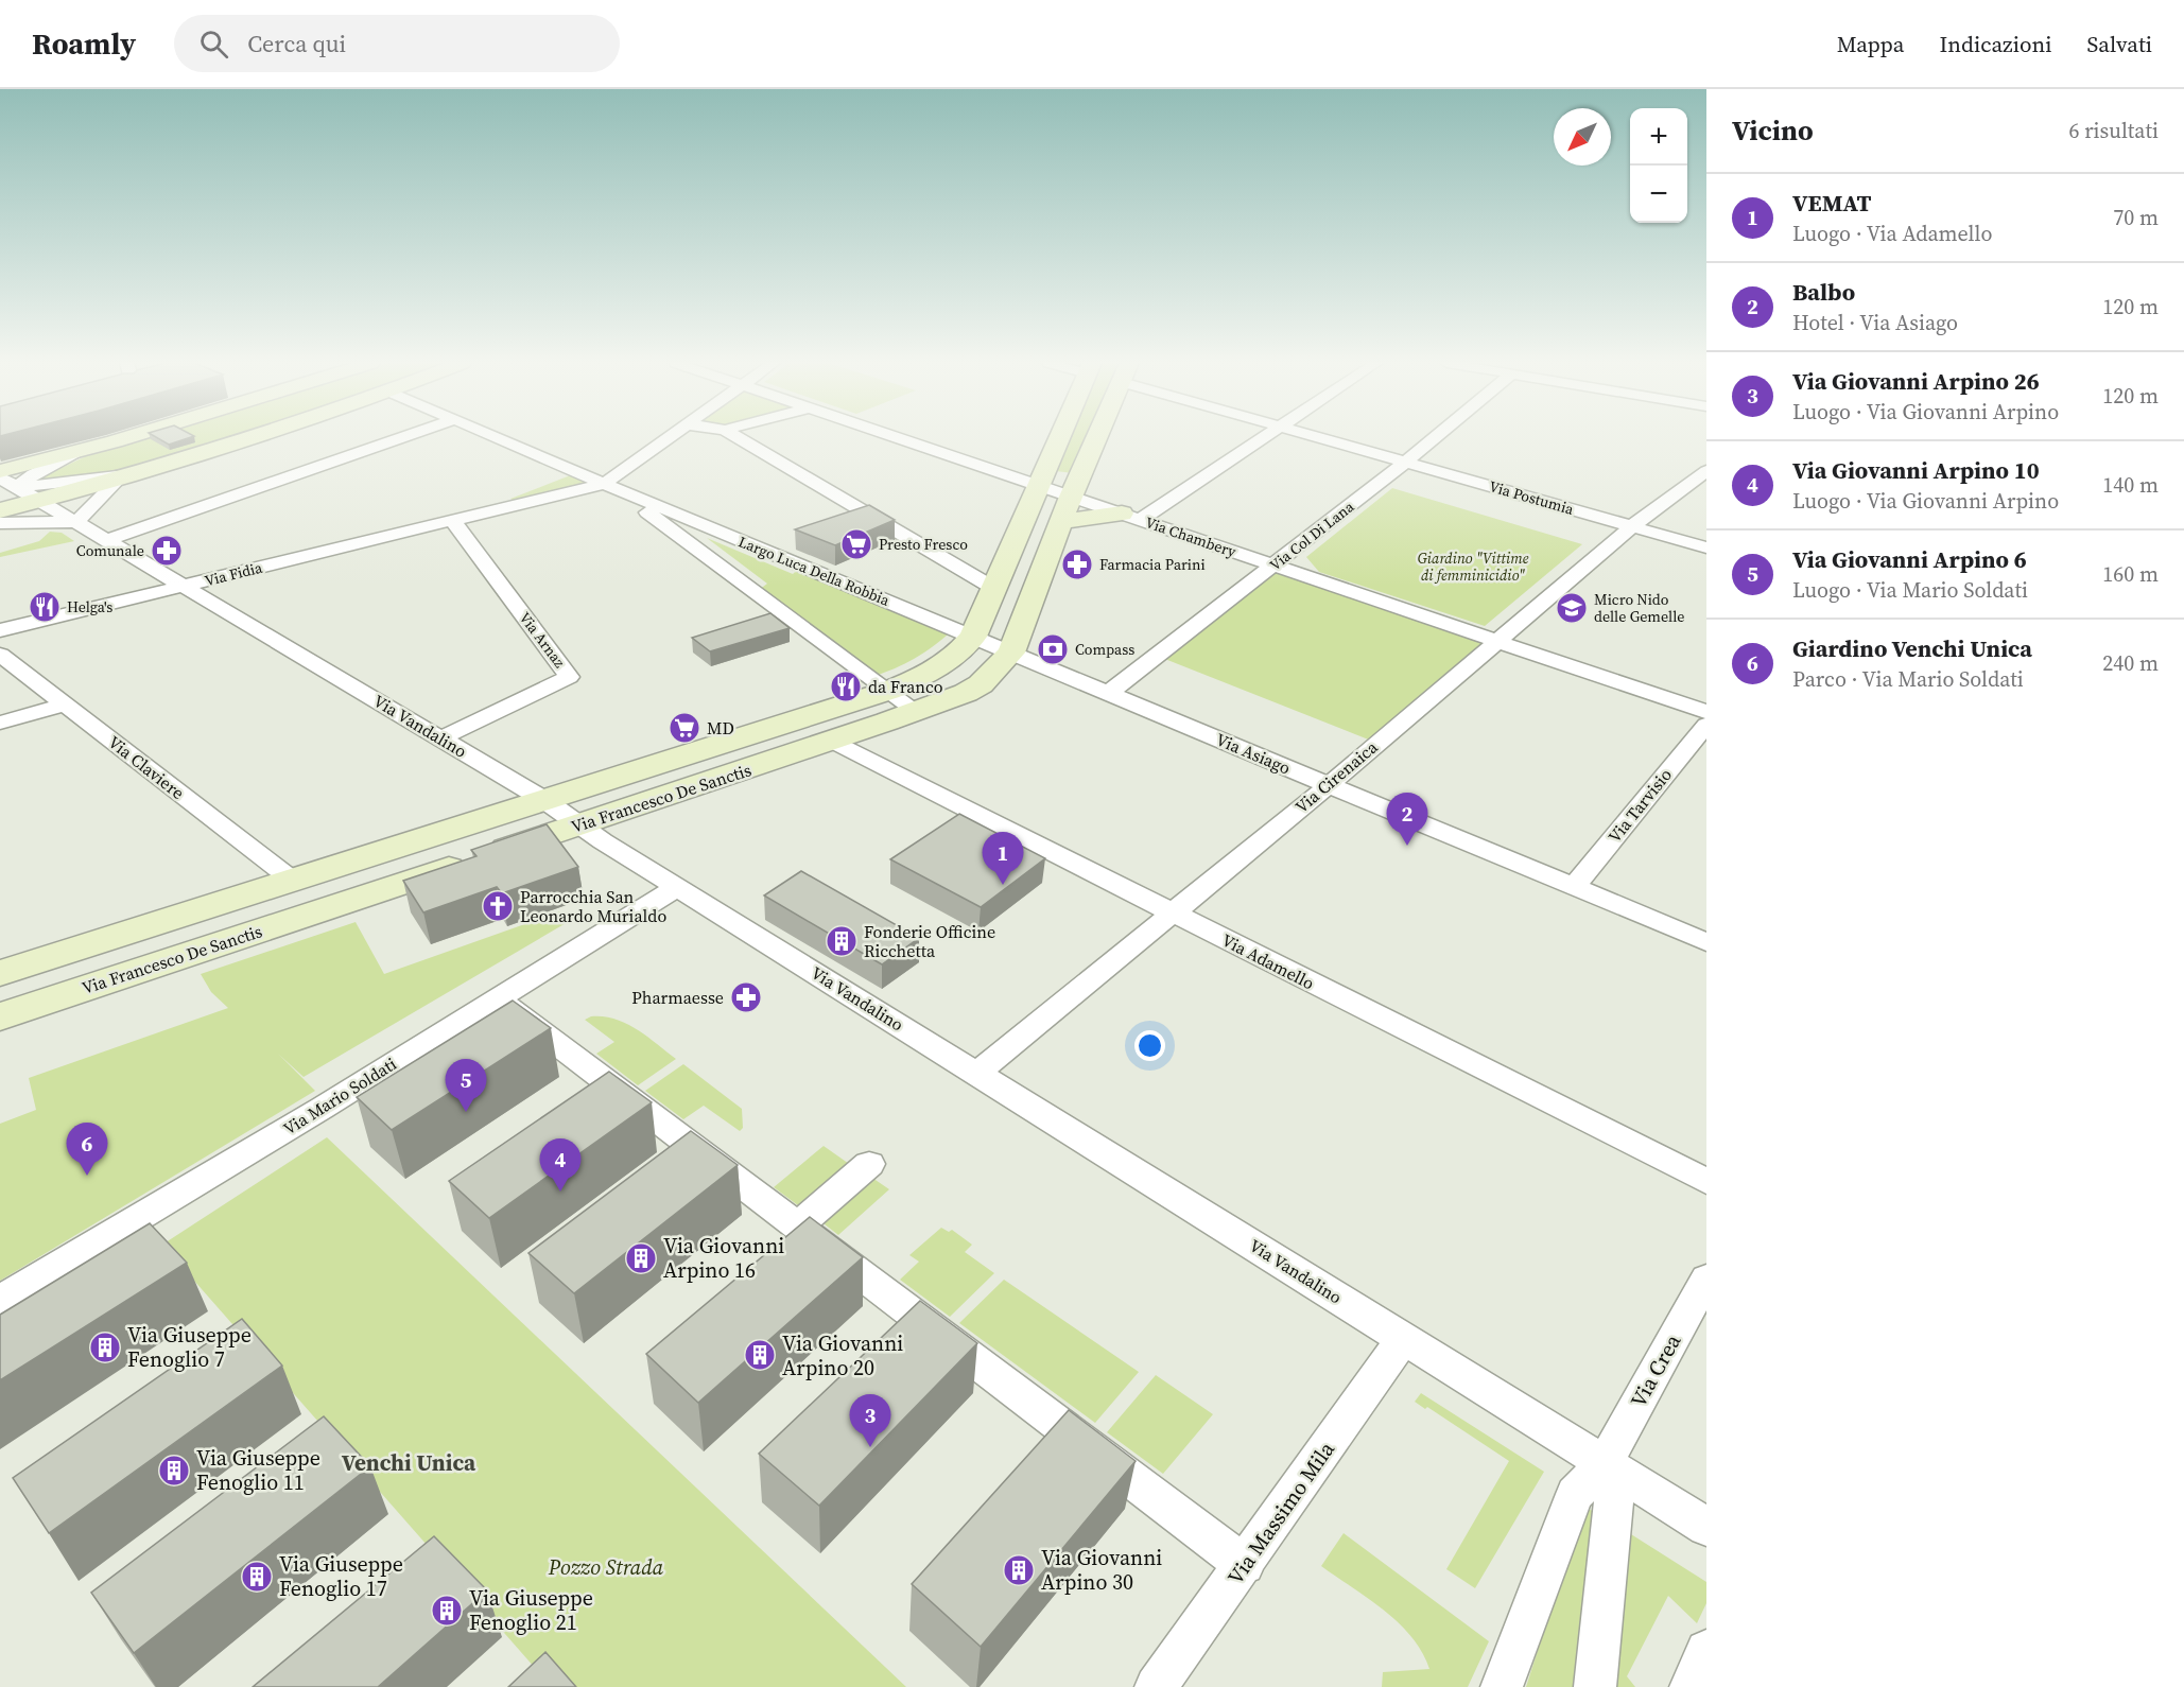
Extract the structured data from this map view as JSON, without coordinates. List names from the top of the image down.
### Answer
{
  "streets": {
    "main road": ["Via Francesco De Sanctis"],
    "street": [
      "Via Postumia",
      "Via Col Di Lana",
      "Via Chambery",
      "Largo Luca Della Robbia",
      "Via Fidia",
      "Via Arnaz",
      "Via Vandalino",
      "Via Asiago",
      "Via Claviere",
      "Via Cirenaica",
      "Via Tarvisio",
      "Via Adamello",
      "Via Mario Soldati",
      "Via Crea",
      "Via Massimo Mila"
    ]
  },
  "crossings": [
    ["Via Postumia", "Via Col Di Lana"],
    ["Via Postumia", "Via Cirenaica"],
    ["Via Col Di Lana", "Via Chambery"],
    ["Via Col Di Lana", "Via Asiago"],
    ["Via Chambery", "Via Cirenaica"],
    ["Via Chambery", "Via Francesco De Sanctis"],
    ["Largo Luca Della Robbia", "Via Fidia"],
    ["Largo Luca Della Robbia", "Via Asiago"],
    ["Largo Luca Della Robbia", "Via Francesco De Sanctis"],
    ["Via Fidia", "Via Arnaz"],
    ["Via Fidia", "Via Vandalino"],
    ["Via Arnaz", "Via Vandalino"],
    ["Via Vandalino", "Via Cirenaica"],
    ["Via Vandalino", "Via Francesco De Sanctis"],
    ["Via Vandalino", "Via Mario Soldati"],
    ["Via Vandalino", "Via Crea"],
    ["Via Vandalino", "Via Massimo Mila"],
    ["Via Asiago", "Via Cirenaica"],
    ["Via Asiago", "Via Francesco De Sanctis"],
    ["Via Asiago", "Via Tarvisio"],
    ["Via Claviere", "Via Francesco De Sanctis"],
    ["Via Cirenaica", "Via Adamello"],
    ["Via Francesco De Sanctis", "Via Adamello"]
  ],
  "districts": ["Venchi Unica"],
  "parks": ["Giardino \"Vittime di femminicidio\"", "Pozzo Strada"],
  "places": {
    "supermarket": ["Presto Fresco", "MD"],
    "pharmacy": ["Comunale", "Farmacia Parini", "Pharmaesse"],
    "restaurant": ["Helga's", "da Franco"],
    "school or university": ["Micro Nido delle Gemelle"],
    "bank": ["Compass"],
    "church": ["Parrocchia San Leonardo Murialdo"],
    "building": [
      "Fonderie Officine Ricchetta",
      "Via Giovanni Arpino 16",
      "Via Giuseppe Fenoglio 7",
      "Via Giovanni Arpino 20",
      "Via Giuseppe Fenoglio 11",
      "Via Giovanni Arpino 30",
      "Via Giuseppe Fenoglio 17",
      "Via Giuseppe Fenoglio 21"
    ]
  },
  "north": "bottom left",
  "page": {
    "header": "Roamly",
    "search": "Cerca qui",
    "nav": ["Mappa", "Indicazioni", "Salvati"],
    "heading": ["Vicino", "6 risultati"],
    "map_buttons": ["+", "−"],
    "list": [
      {
        "mark": "1",
        "name": "VEMAT",
        "note": "Luogo · Via Adamello",
        "value": "70 m"
      },
      {
        "mark": "2",
        "name": "Balbo",
        "note": "Hotel · Via Asiago",
        "value": "120 m"
      },
      {
        "mark": "3",
        "name": "Via Giovanni Arpino 26",
        "note": "Luogo · Via Giovanni Arpino",
        "value": "120 m"
      },
      {
        "mark": "4",
        "name": "Via Giovanni Arpino 10",
        "note": "Luogo · Via Giovanni Arpino",
        "value": "140 m"
      },
      {
        "mark": "5",
        "name": "Via Giovanni Arpino 6",
        "note": "Luogo · Via Mario Soldati",
        "value": "160 m"
      },
      {
        "mark": "6",
        "name": "Giardino Venchi Unica",
        "note": "Parco · Via Mario Soldati",
        "value": "240 m"
      }
    ],
    "pins": [
      "2",
      "1",
      "5",
      "6",
      "4",
      "3"
    ]
  }
}
